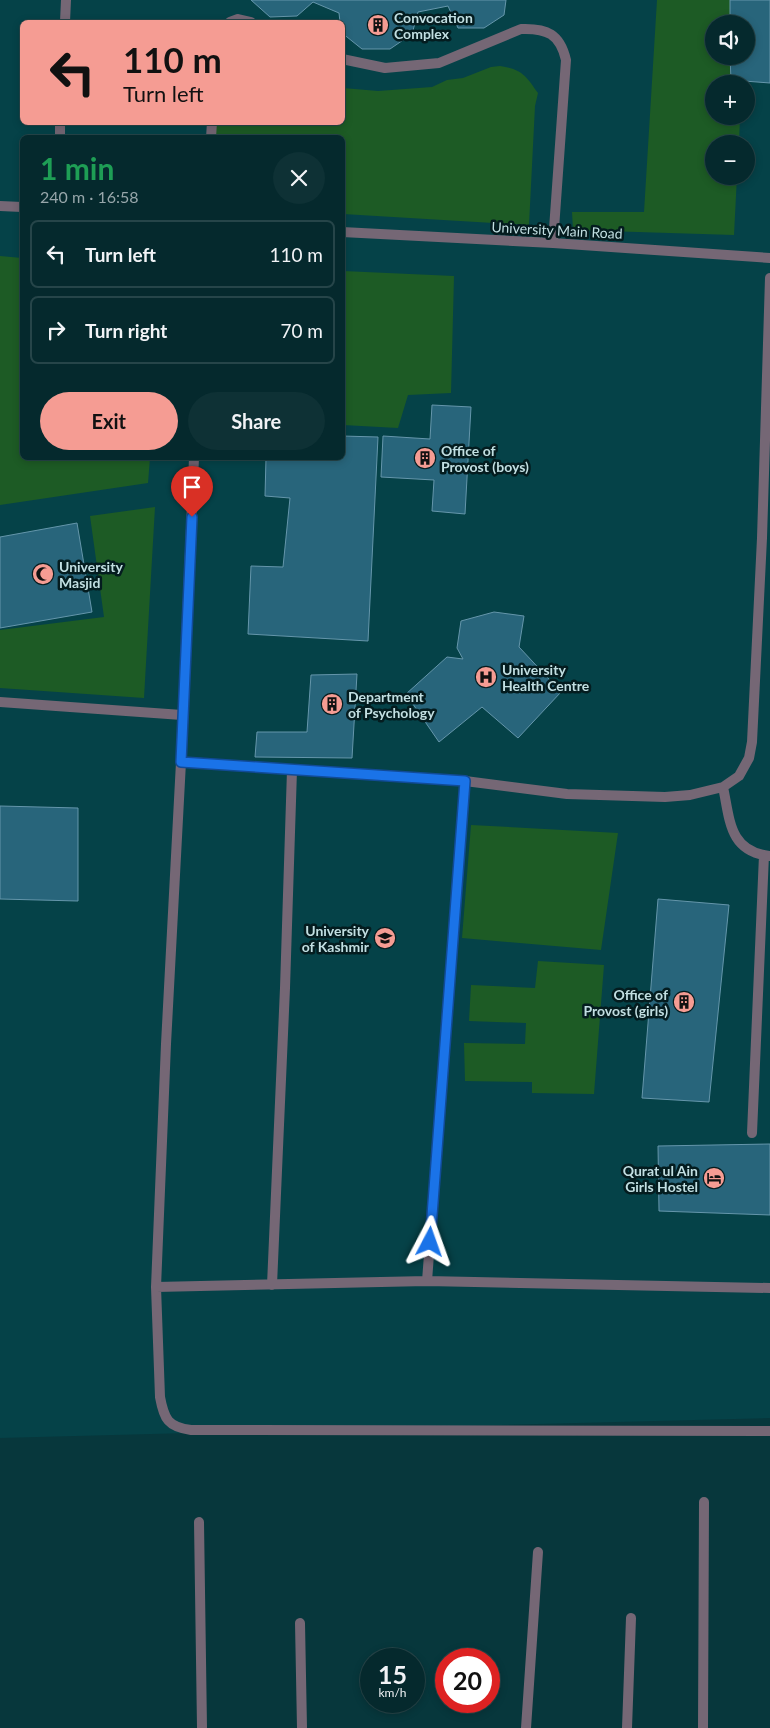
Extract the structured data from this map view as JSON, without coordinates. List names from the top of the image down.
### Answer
{
  "streets": {
    "street": ["University Main Road"]
  },
  "places": {
    "building": [
      "Convocation Complex",
      "Office of Provost (boys)",
      "Department of Psychology",
      "Office of Provost (girls)"
    ],
    "mosque": ["University Masjid"],
    "hospital": ["University Health Centre"],
    "school or university": ["University of Kashmir"],
    "hotel": ["Qurat ul Ain Girls Hostel"]
  },
  "page": {
    "map_buttons": ["+", "−"],
    "turn": ["110 m", "Turn left"],
    "heading": ["1 min", "240 m · 16:58"],
    "list": [
      {
        "name": "Turn left",
        "value": "110 m"
      },
      {
        "name": "Turn right",
        "value": "70 m"
      }
    ],
    "buttons": ["Exit", "Share"],
    "speed": "15 km/h",
    "limit": "20"
  }
}
